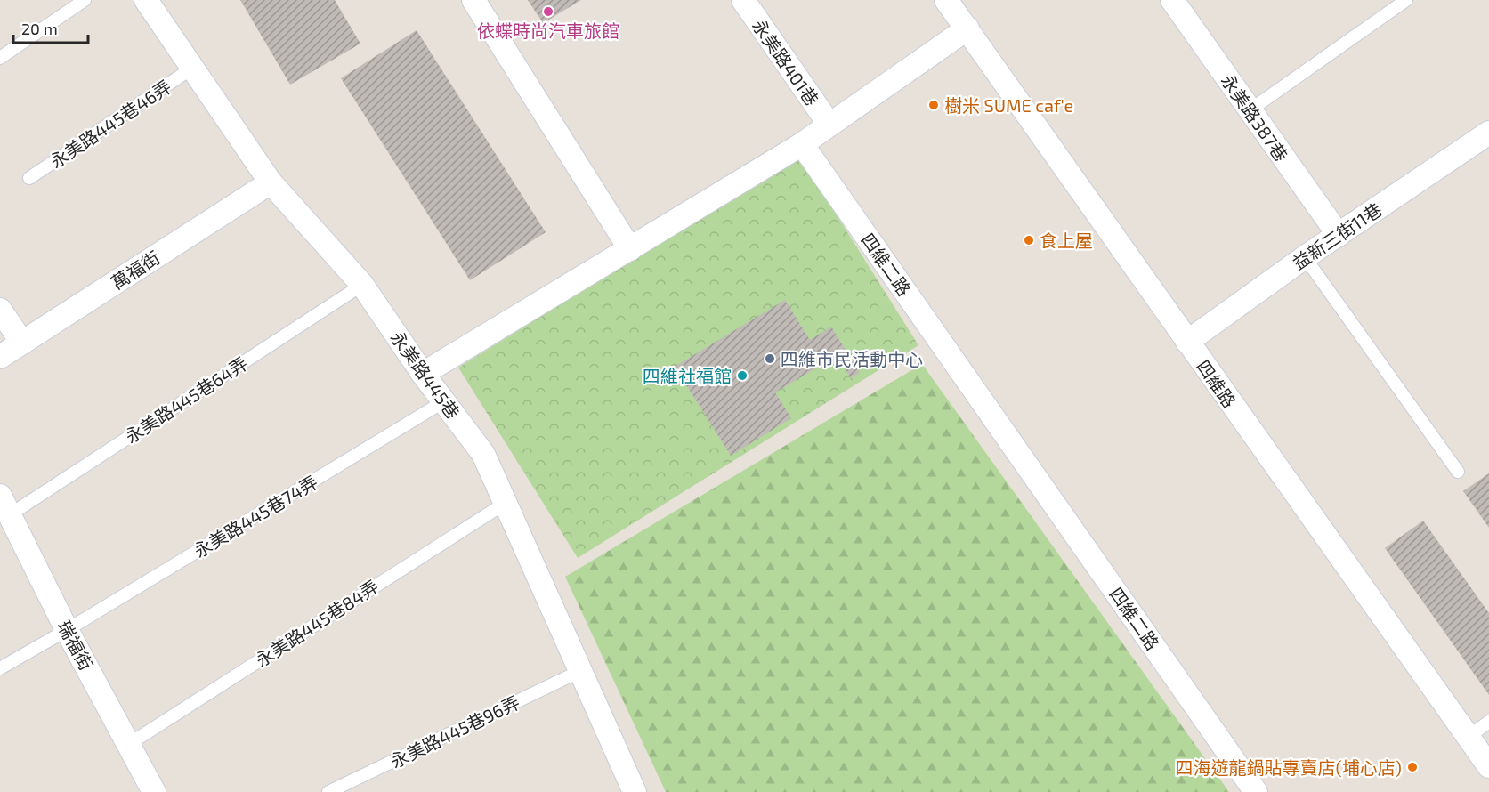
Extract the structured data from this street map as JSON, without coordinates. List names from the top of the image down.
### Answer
{
  "streets": {
    "street": [
      "永美路401巷",
      "永美路387巷",
      "益新三街11巷",
      "四維二路",
      "萬福街",
      "永美路445巷",
      "四維路",
      "瑞福街"
    ],
    "lane": [
      "永美路445巷46弄",
      "永美路445巷64弄",
      "永美路445巷74弄",
      "永美路445巷84弄",
      "永美路445巷96弄"
    ]
  },
  "crossings": [
    ["永美路387巷", "益新三街11巷"],
    ["永美路445巷46弄", "永美路445巷"],
    ["益新三街11巷", "四維路"],
    ["萬福街", "永美路445巷"],
    ["永美路445巷", "永美路445巷64弄"],
    ["永美路445巷", "永美路445巷74弄"],
    ["永美路445巷", "永美路445巷84弄"],
    ["永美路445巷", "永美路445巷96弄"],
    ["永美路445巷64弄", "瑞福街"],
    ["永美路445巷74弄", "瑞福街"],
    ["永美路445巷84弄", "瑞福街"]
  ],
  "places": [
    "依蝶時尚汽車旅館",
    "樹米 SUME caf'e",
    "食上屋",
    "四維市民活動中心",
    "四維社福館",
    "四海遊龍鍋貼專賣店(埔心店)"
  ],
  "scale_bar": "20 m"
}
